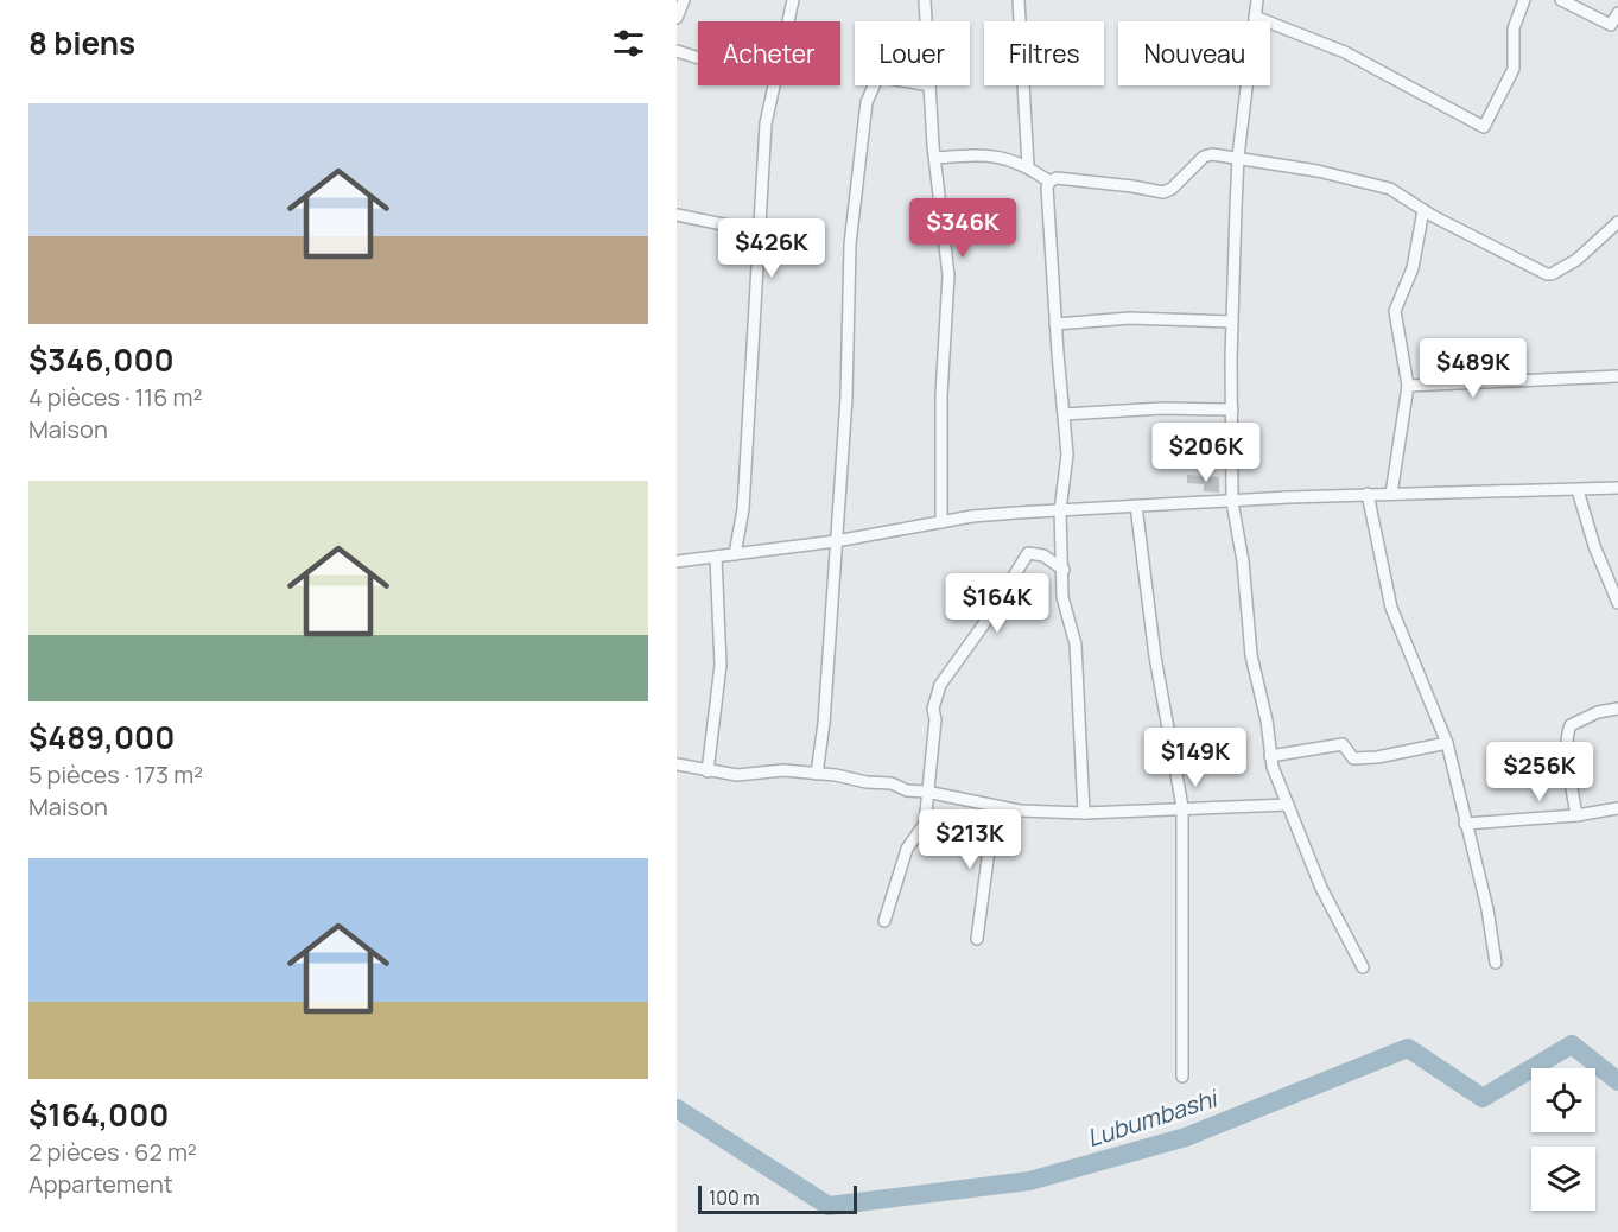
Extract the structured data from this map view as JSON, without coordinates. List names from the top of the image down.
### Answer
{
  "water": ["Lubumbashi"],
  "scale_bar": "100 m",
  "page": {
    "heading": "8 biens",
    "chip": [
      "Acheter",
      "Louer",
      "Filtres",
      "Nouveau"
    ],
    "list": [
      {
        "name": "$346,000",
        "note": "4 pièces · 116 m² · Maison"
      },
      {
        "name": "$489,000",
        "note": "5 pièces · 173 m² · Maison"
      },
      {
        "name": "$164,000",
        "note": "2 pièces · 62 m² · Appartement"
      }
    ],
    "price": [
      "$346K",
      "$426K",
      "$489K",
      "$206K",
      "$164K",
      "$149K",
      "$256K",
      "$213K"
    ],
    "scale": "100 m"
  }
}
